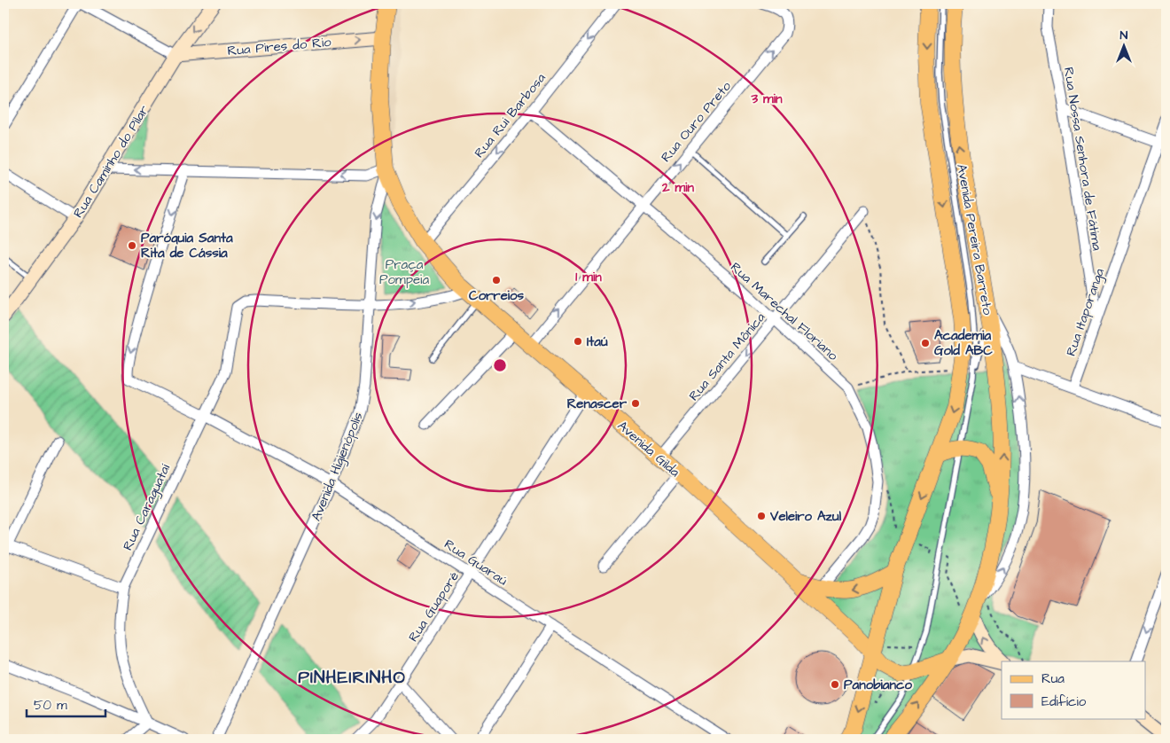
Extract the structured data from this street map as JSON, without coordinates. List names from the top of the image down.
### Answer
{
  "streets": {
    "main road": [
      "Rua Pires do Rio",
      "Rua Caminho do Pilar",
      "Avenida Pereira Barreto",
      "Avenida Gilda",
      "Avenida Higienópolis"
    ],
    "street": [
      "Rua Rui Barbosa",
      "Rua Ouro Preto",
      "Rua Nossa Senhora de Fátima",
      "Rua Marechal Floriano",
      "Rua Itaporanga",
      "Rua Santa Mônica",
      "Rua Caraguataí",
      "Rua Guaraú",
      "Rua Guaporé"
    ]
  },
  "crossings": [
    ["Rua Pires do Rio", "Rua Caminho do Pilar"],
    ["Rua Pires do Rio", "Avenida Higienópolis"],
    ["Rua Rui Barbosa", "Rua Marechal Floriano"],
    ["Rua Rui Barbosa", "Avenida Gilda"],
    ["Rua Ouro Preto", "Rua Marechal Floriano"],
    ["Rua Ouro Preto", "Avenida Gilda"],
    ["Rua Nossa Senhora de Fátima", "Rua Itaporanga"],
    ["Avenida Pereira Barreto", "Avenida Gilda"],
    ["Rua Marechal Floriano", "Rua Santa Mônica"],
    ["Rua Santa Mônica", "Avenida Gilda"],
    ["Avenida Gilda", "Avenida Higienópolis"],
    ["Avenida Gilda", "Rua Guaporé"],
    ["Avenida Higienópolis", "Rua Caraguataí"],
    ["Avenida Higienópolis", "Rua Guaraú"],
    ["Rua Caraguataí", "Rua Guaraú"],
    ["Rua Guaraú", "Rua Guaporé"]
  ],
  "one_way": [
    "Rua Pires do Rio",
    "Rua Rui Barbosa",
    "Rua Ouro Preto",
    "Rua Santa Mônica"
  ],
  "districts": ["PINHEIRINHO"],
  "parks": ["Praça Pompeia"],
  "places": [
    "Paróquia Santa Rita de Cássia",
    "Correios",
    "Itaú",
    "Academia Gold ABC",
    "Renascer",
    "Veleiro Azul",
    "Panobianco"
  ],
  "legend": ["Rua", "Edifício"],
  "scale_bar": "50 m",
  "north": "top",
  "rings": ["3 min", "2 min", "1 min"]
}
